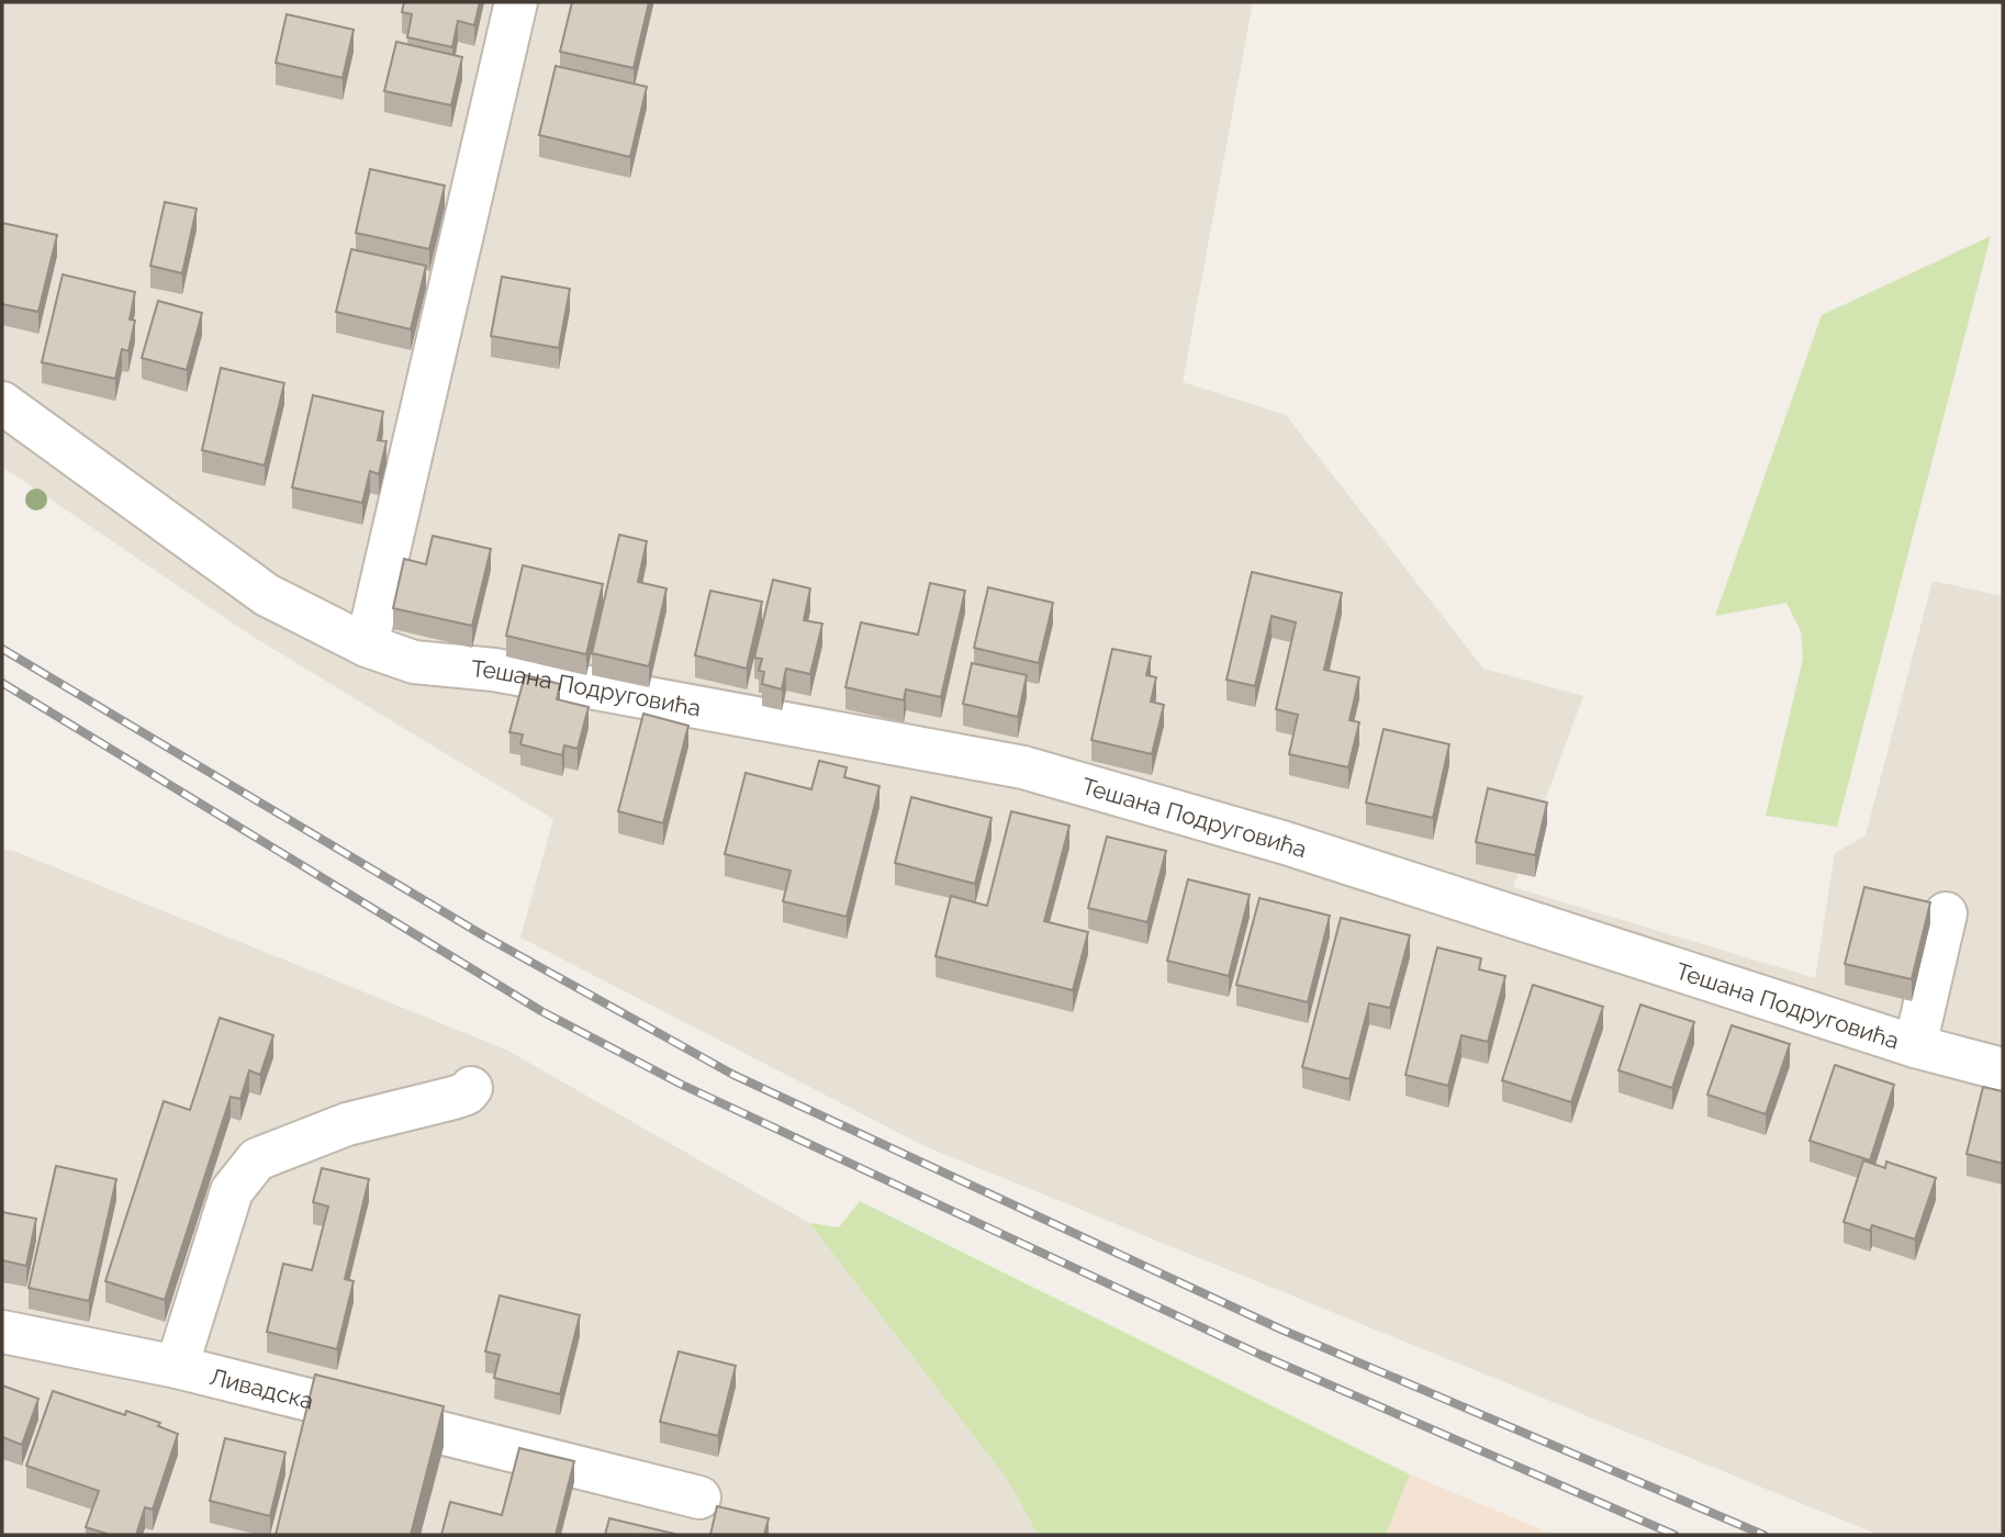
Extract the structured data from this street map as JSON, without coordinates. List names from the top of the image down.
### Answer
{
  "streets": {
    "street": ["Тешана Подруговића", "Ливадска"]
  }
}
